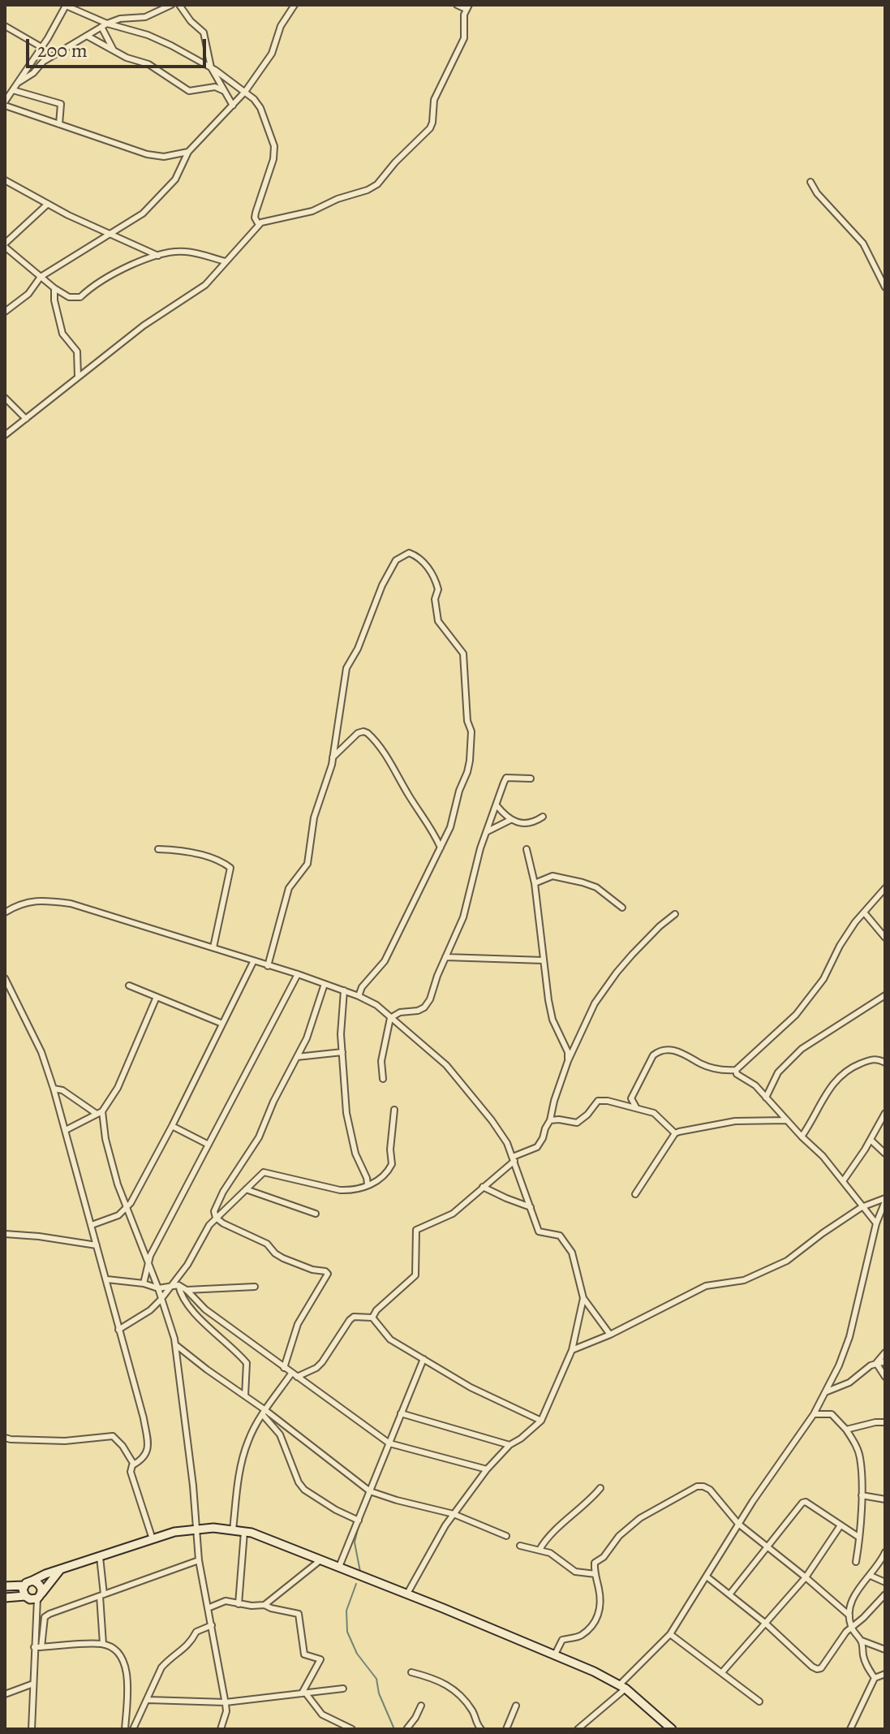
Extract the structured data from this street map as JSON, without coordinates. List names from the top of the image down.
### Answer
{
  "scale_bar": "200 m"
}
